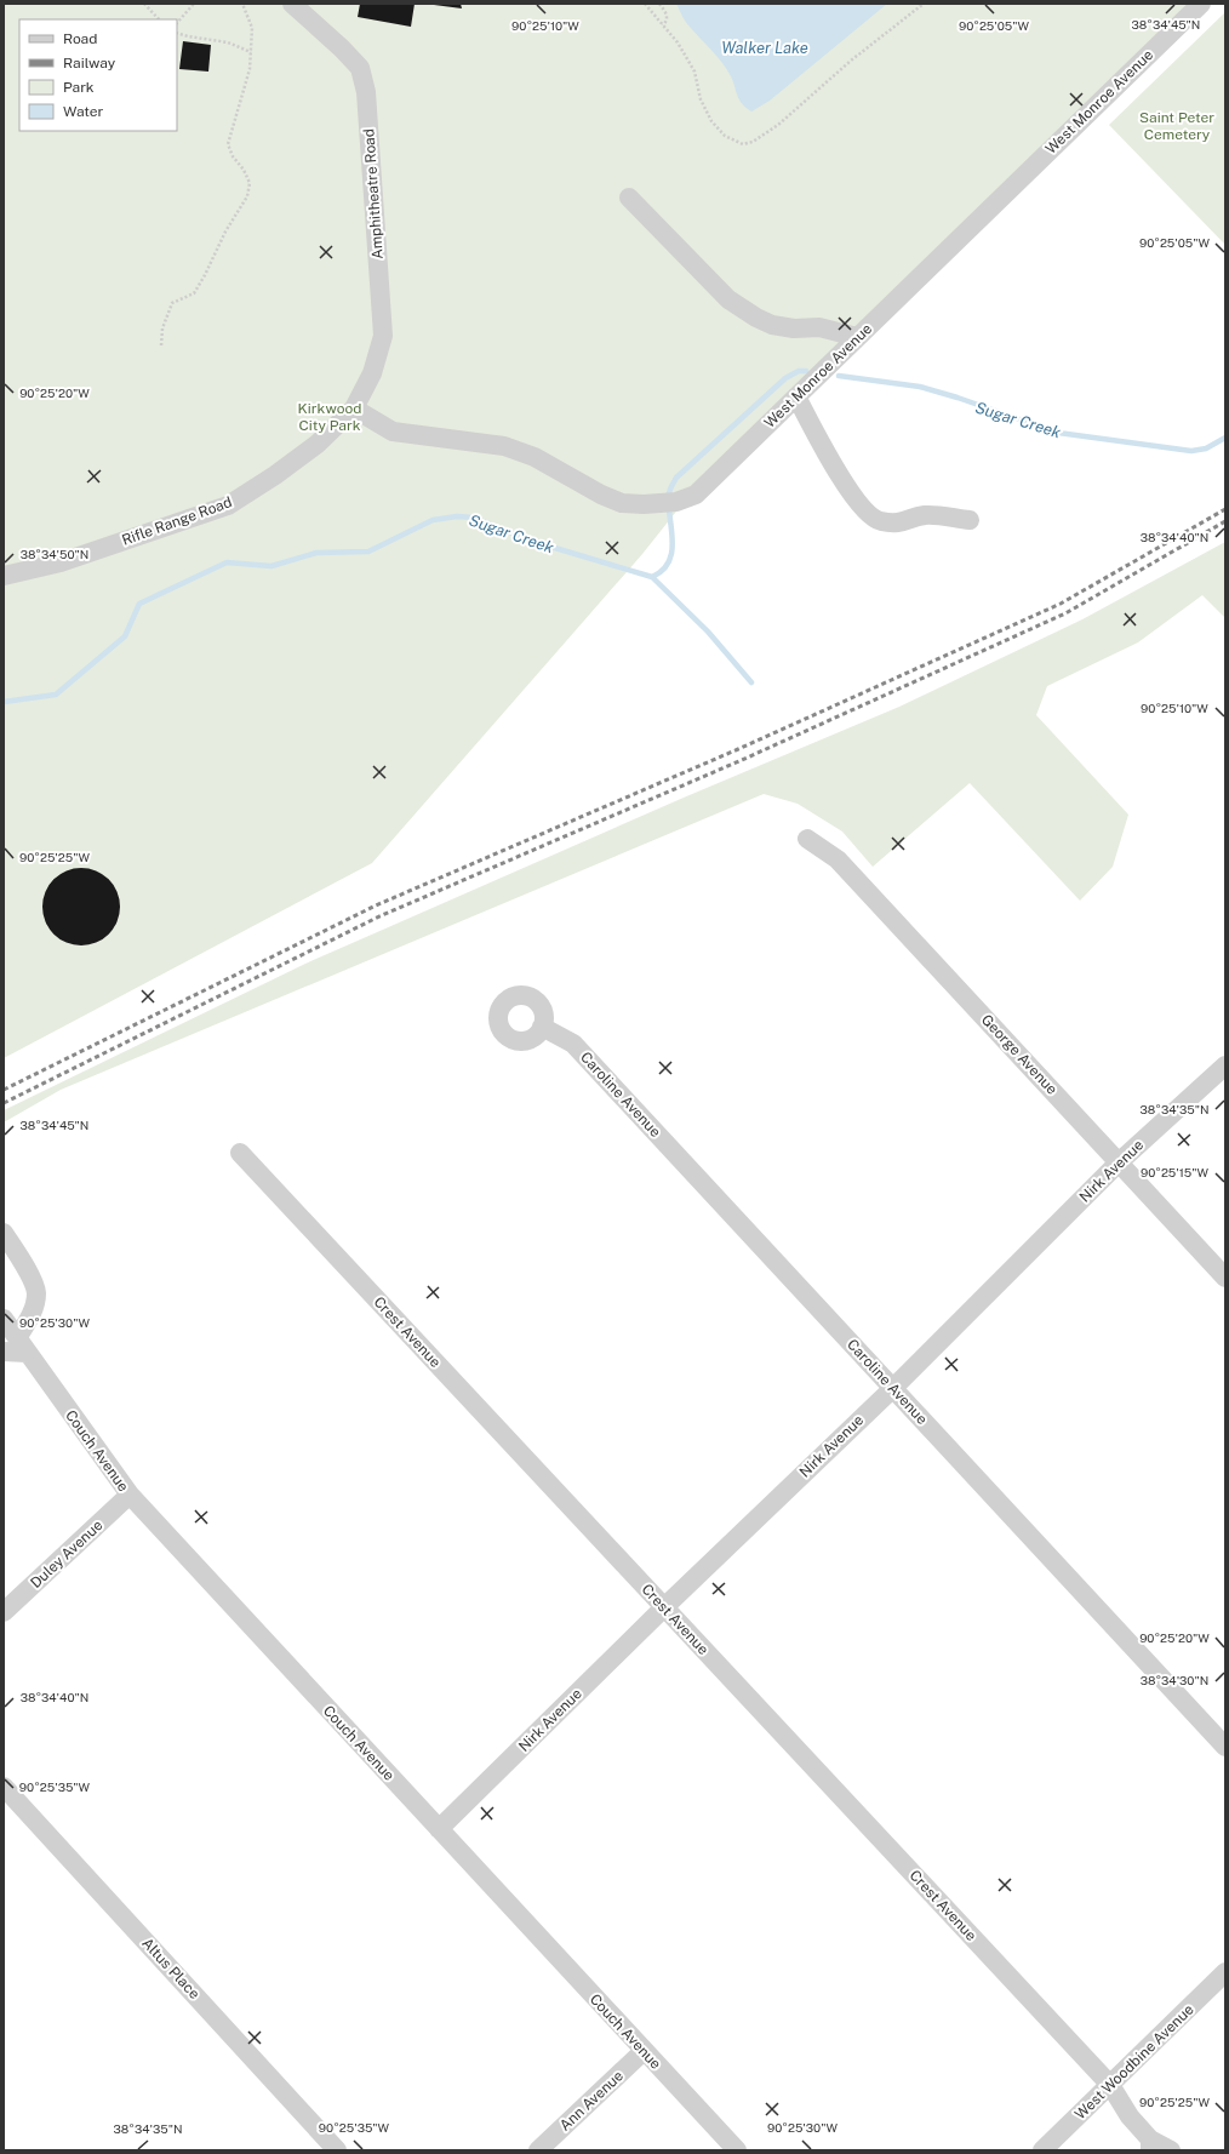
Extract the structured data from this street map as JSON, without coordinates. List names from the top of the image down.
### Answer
{
  "streets": {
    "street": [
      "West Monroe Avenue",
      "Amphitheatre Road",
      "Rifle Range Road",
      "George Avenue",
      "Caroline Avenue",
      "Nirk Avenue",
      "Crest Avenue",
      "Couch Avenue",
      "Duley Avenue",
      "Altus Place",
      "West Woodbine Avenue",
      "Ann Avenue"
    ]
  },
  "crossings": [
    ["West Monroe Avenue", "Amphitheatre Road"],
    ["West Monroe Avenue", "Rifle Range Road"],
    ["Amphitheatre Road", "Rifle Range Road"],
    ["George Avenue", "Nirk Avenue"],
    ["Caroline Avenue", "Nirk Avenue"],
    ["Nirk Avenue", "Crest Avenue"],
    ["Nirk Avenue", "Couch Avenue"],
    ["Crest Avenue", "West Woodbine Avenue"],
    ["Couch Avenue", "Duley Avenue"],
    ["Couch Avenue", "Ann Avenue"]
  ],
  "water": ["Walker Lake", "Sugar Creek"],
  "parks": ["Saint Peter Cemetery", "Kirkwood City Park"],
  "legend": [
    "Road",
    "Railway",
    "Park",
    "Water"
  ],
  "coordinates": [
    "38°34'45\"N",
    "90°25'10\"W",
    "90°25'05\"W",
    "90°25'20\"W",
    "38°34'40\"N",
    "38°34'50\"N",
    "90°25'25\"W",
    "38°34'35\"N",
    "90°25'15\"W",
    "90°25'30\"W",
    "38°34'30\"N",
    "90°25'35\"W"
  ]
}
